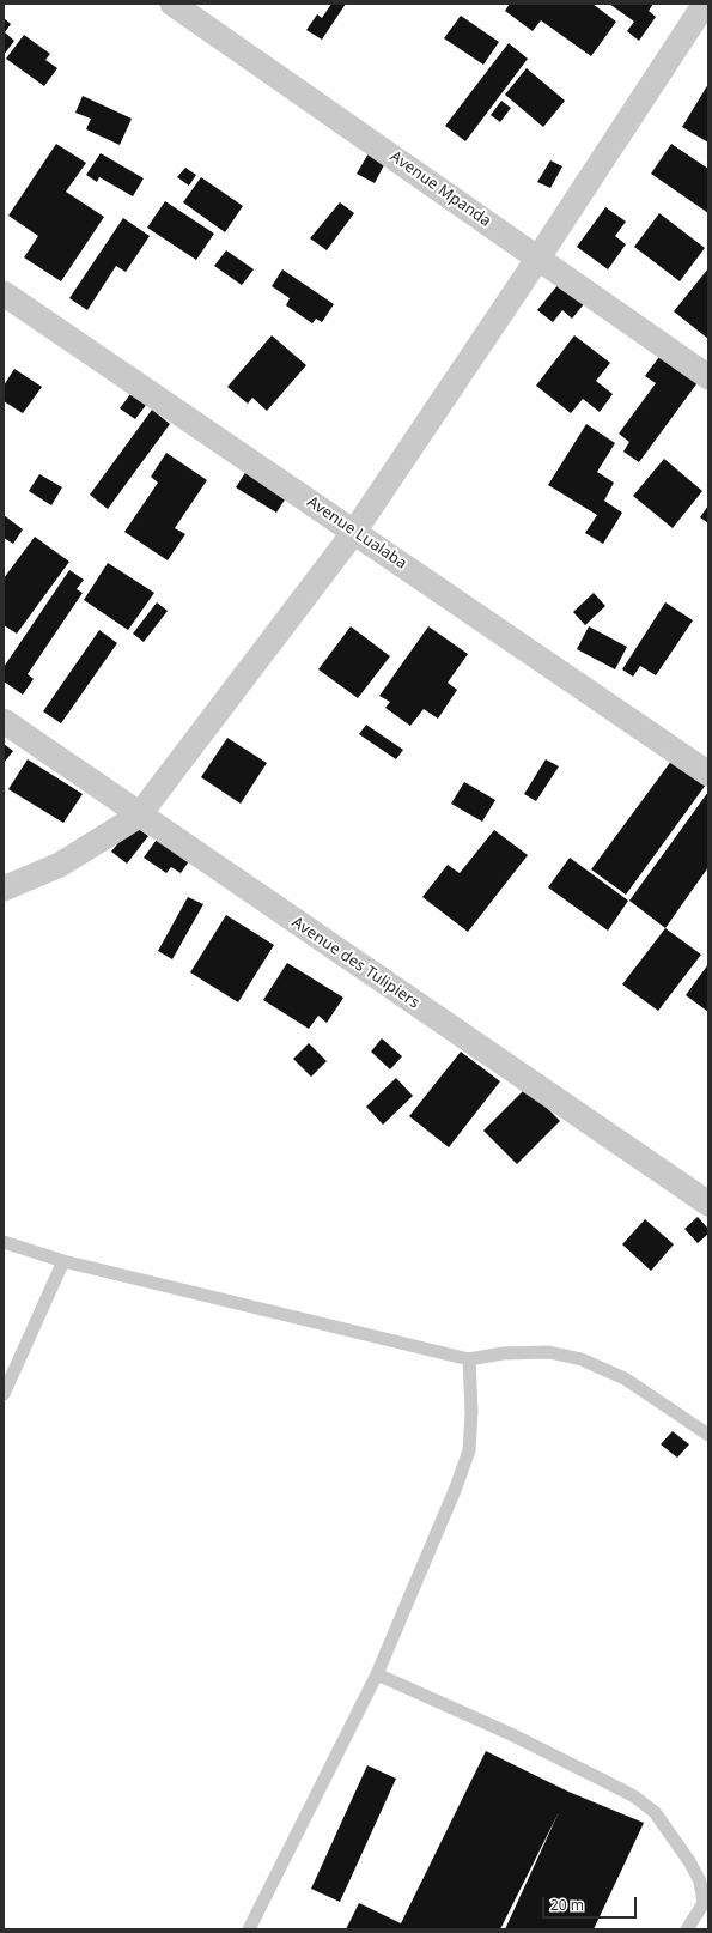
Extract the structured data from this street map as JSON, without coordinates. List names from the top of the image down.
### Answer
{
  "streets": {
    "street": ["Avenue Mpanda", "Avenue Lualaba", "Avenue des Tulipiers"]
  },
  "scale_bar": "20 m"
}
